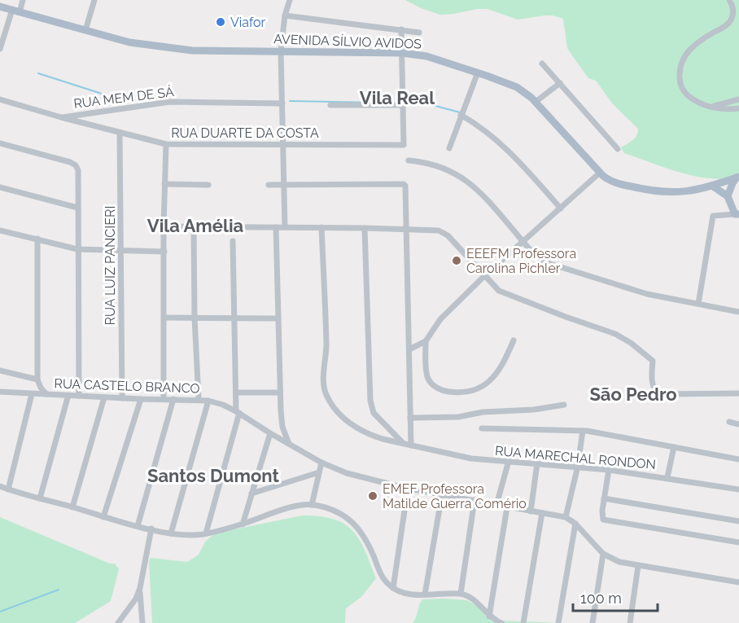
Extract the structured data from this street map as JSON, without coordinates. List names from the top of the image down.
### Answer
{
  "streets": {
    "main road": ["AVENIDA SÍLVIO AVIDOS"],
    "street": [
      "RUA MEM DE SÁ",
      "RUA DUARTE DA COSTA",
      "RUA LUIZ PANCIERI",
      "RUA CASTELO BRANCO",
      "RUA MARECHAL RONDON"
    ]
  },
  "crossings": [
    ["RUA MEM DE SÁ", "RUA DUARTE DA COSTA"],
    ["RUA DUARTE DA COSTA", "RUA LUIZ PANCIERI"],
    ["RUA LUIZ PANCIERI", "RUA CASTELO BRANCO"]
  ],
  "districts": [
    "Vila Real",
    "Vila Amélia",
    "São Pedro",
    "Santos Dumont"
  ],
  "places": ["Viafor", "EEEFM Professora Carolina Pichler", "EMEF Professora Matilde Guerra Comério"],
  "scale_bar": "100 m"
}
